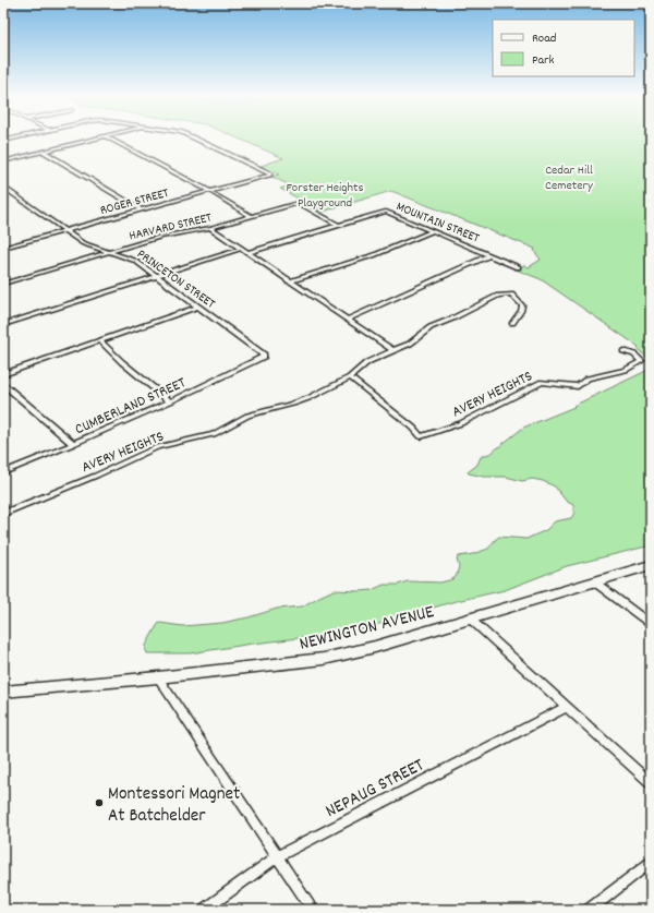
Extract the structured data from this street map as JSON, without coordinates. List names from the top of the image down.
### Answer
{
  "streets": {
    "main road": ["NEWINGTON AVENUE"],
    "street": [
      "ROGER STREET",
      "MOUNTAIN STREET",
      "HARVARD STREET",
      "PRINCETON STREET",
      "AVERY HEIGHTS",
      "CUMBERLAND STREET",
      "NEPAUG STREET"
    ]
  },
  "crossings": [
    ["ROGER STREET", "PRINCETON STREET"],
    ["MOUNTAIN STREET", "HARVARD STREET"],
    ["HARVARD STREET", "PRINCETON STREET"],
    ["PRINCETON STREET", "CUMBERLAND STREET"]
  ],
  "parks": ["Cedar Hill Cemetery", "Forster Heights Playground"],
  "places": ["Montessori Magnet At Batchelder"],
  "legend": ["Road", "Park"]
}
